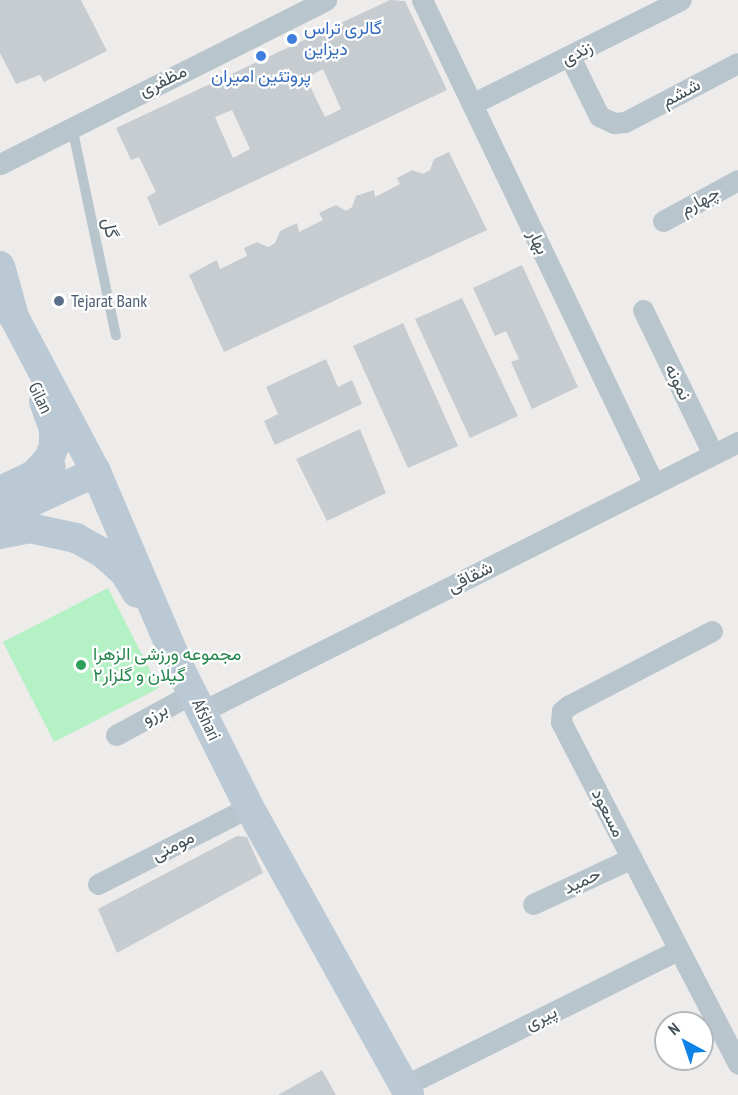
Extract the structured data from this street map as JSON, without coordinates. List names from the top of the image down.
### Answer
{
  "streets": {
    "main road": ["Gilan", "Afshari"],
    "street": [
      "زندی",
      "مظفری",
      "ششم",
      "چهارم",
      "بهار",
      "نمونه",
      "شقاقی",
      "برزو",
      "مسعود",
      "مومنی",
      "حمید",
      "پیری"
    ],
    "lane": ["گل"]
  },
  "crossings": [
    ["زندی", "ششم"],
    ["زندی", "بهار"],
    ["مظفری", "گل"],
    ["بهار", "شقاقی"],
    ["نمونه", "شقاقی"],
    ["Gilan", "Afshari"],
    ["شقاقی", "برزو"],
    ["شقاقی", "Afshari"],
    ["برزو", "Afshari"],
    ["Afshari", "مومنی"],
    ["Afshari", "پیری"],
    ["مسعود", "حمید"],
    ["مسعود", "پیری"]
  ],
  "places": [
    "گالری تراس دیزاین",
    "پروتئین امیران",
    "Tejarat Bank",
    "مجموعه ورزشی الزهرا گیلان و گلزار۲"
  ],
  "north": "top left"
}
